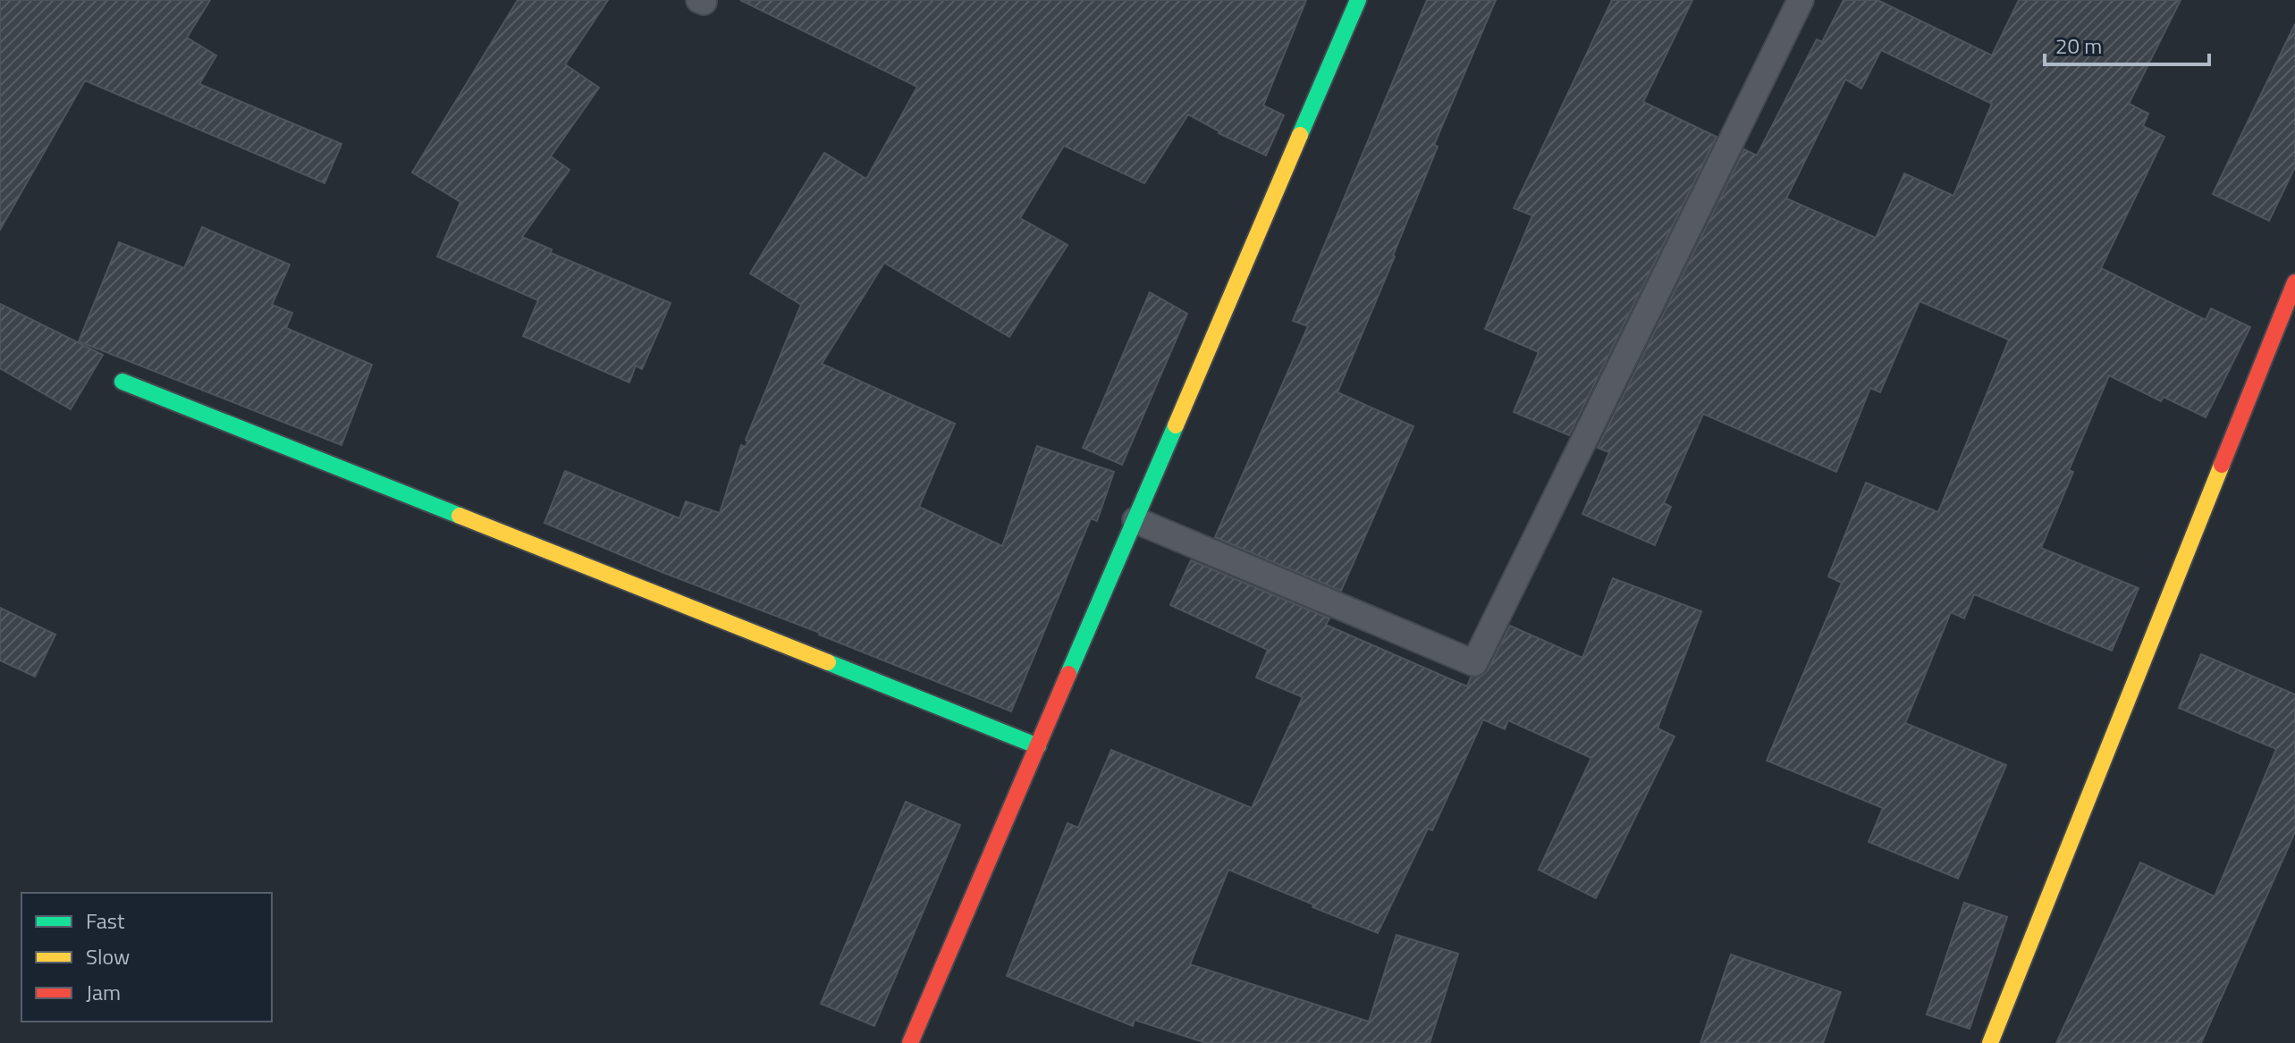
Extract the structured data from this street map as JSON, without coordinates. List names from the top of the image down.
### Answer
{
  "legend": ["Fast", "Slow", "Jam"],
  "scale_bar": "20 m"
}
